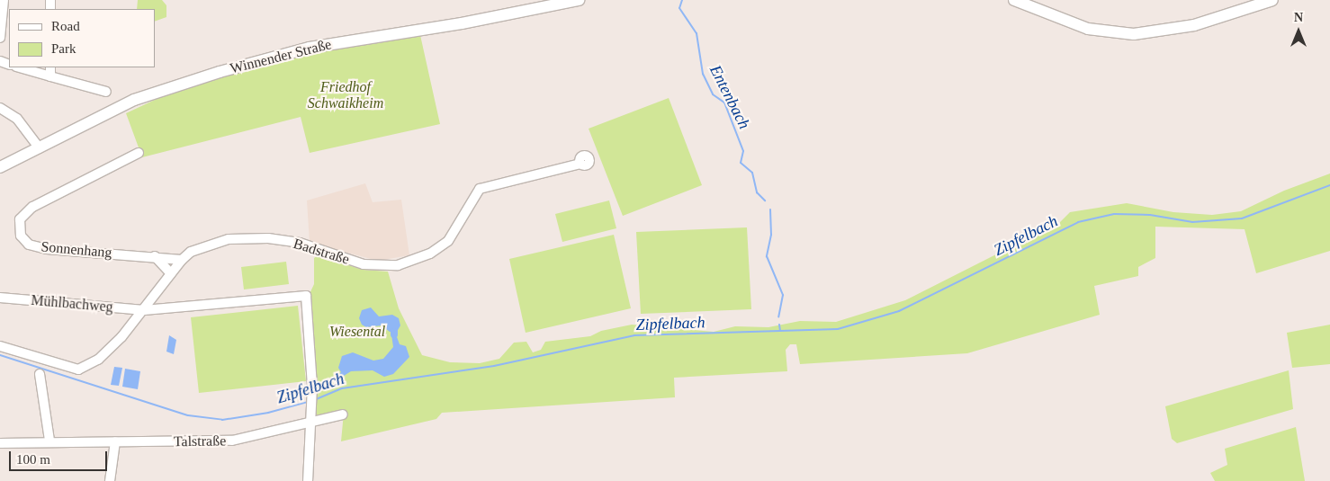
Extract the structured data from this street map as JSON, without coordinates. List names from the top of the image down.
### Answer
{
  "streets": {
    "main road": ["Winnender Straße"],
    "street": [
      "Sonnenhang",
      "Badstraße",
      "Mühlbachweg",
      "Talstraße"
    ]
  },
  "crossings": [
    ["Sonnenhang", "Badstraße"],
    ["Badstraße", "Mühlbachweg"],
    ["Mühlbachweg", "Talstraße"]
  ],
  "water": ["Entenbach", "Zipfelbach"],
  "parks": ["Friedhof Schwaikheim", "Wiesental"],
  "legend": ["Road", "Park"],
  "scale_bar": "100 m",
  "north": "top"
}
